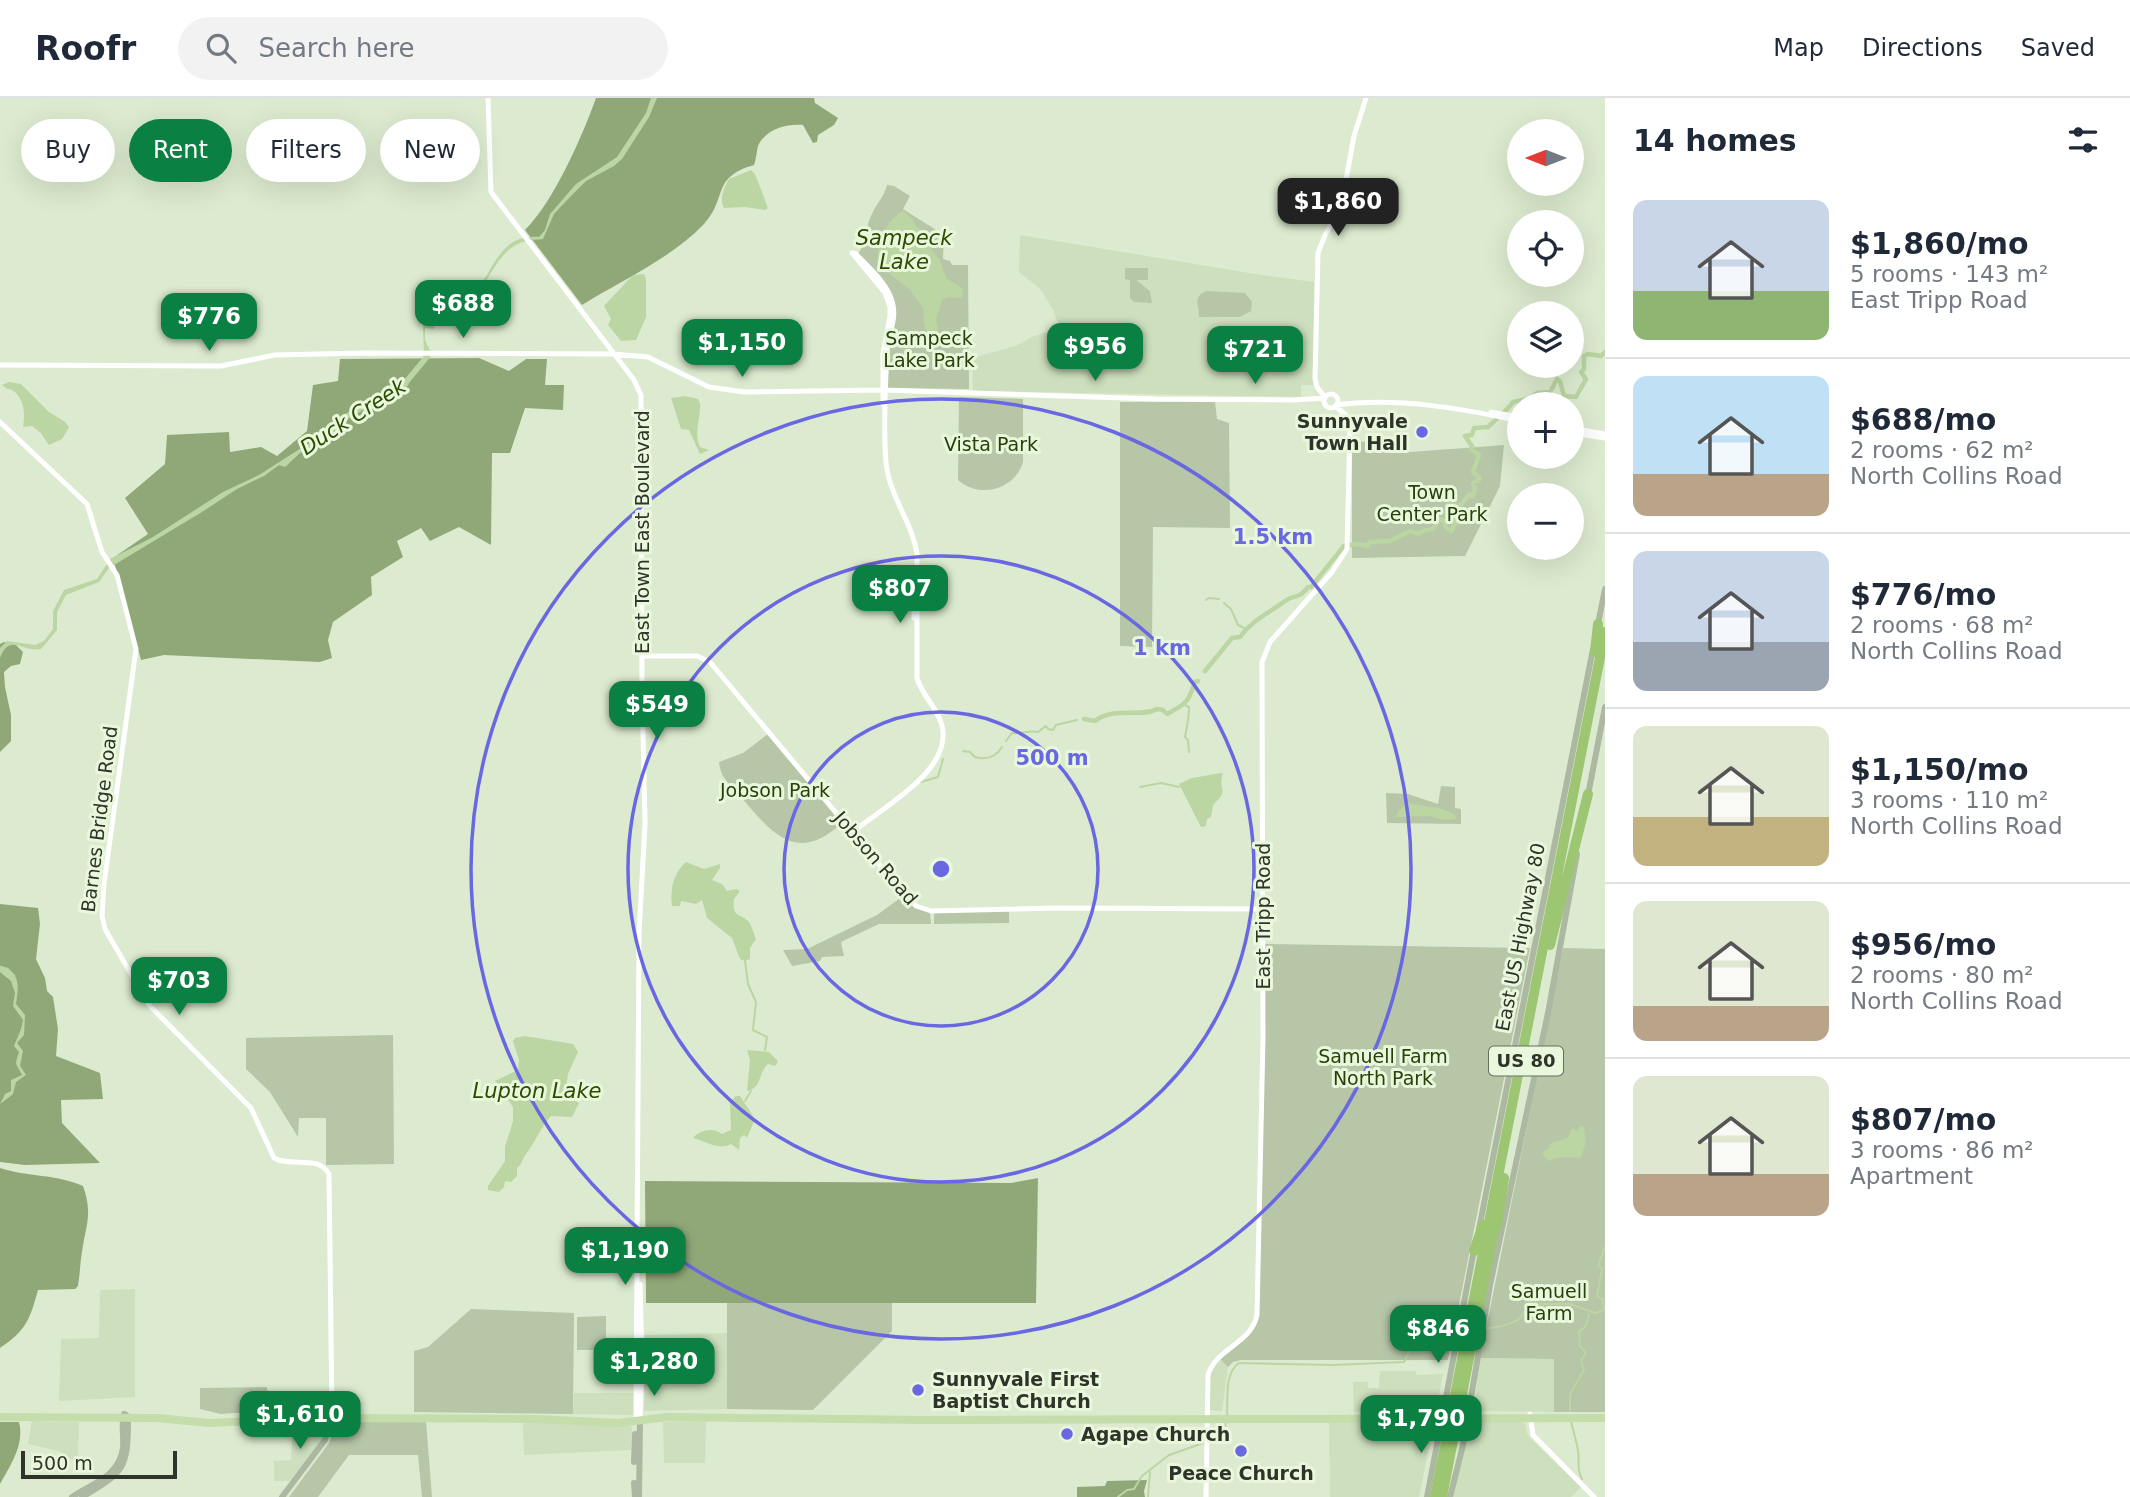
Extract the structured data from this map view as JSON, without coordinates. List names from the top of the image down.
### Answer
{
  "streets": {
    "highway": ["US 80"],
    "main road": ["Barnes Bridge Road", "East US Highway 80"],
    "street": ["East Town East Boulevard", "Jobson Road", "East Tripp Road"]
  },
  "crossings": [
    ["East Town East Boulevard", "Jobson Road"],
    ["Jobson Road", "East Tripp Road"],
    ["East US Highway 80", "US 80"]
  ],
  "water": ["Sampeck Lake", "Duck Creek", "Lupton Lake"],
  "parks": [
    "Sampeck Lake Park",
    "Vista Park",
    "Town Center Park",
    "Jobson Park",
    "Samuell Farm North Park",
    "Samuell Farm"
  ],
  "places": [
    "Sunnyvale Town Hall",
    "Sunnyvale First Baptist Church",
    "Agape Church",
    "Peace Church"
  ],
  "scale_bar": "500 m",
  "north": "left",
  "page": {
    "header": "Roofr",
    "search": "Search here",
    "nav": ["Map", "Directions", "Saved"],
    "heading": "14 homes",
    "map_buttons": ["+", "−"],
    "chip": [
      "Buy",
      "Rent",
      "Filters",
      "New"
    ],
    "price": [
      "$1,860",
      "$688",
      "$776",
      "$1,150",
      "$956",
      "$721",
      "$807",
      "$549",
      "$703",
      "$1,190",
      "$846",
      "$1,280",
      "$1,610",
      "$1,790"
    ],
    "list": [
      {
        "name": "$1,860/mo",
        "note": "5 rooms · 143 m² · East Tripp Road"
      },
      {
        "name": "$688/mo",
        "note": "2 rooms · 62 m² · North Collins Road"
      },
      {
        "name": "$776/mo",
        "note": "2 rooms · 68 m² · North Collins Road"
      },
      {
        "name": "$1,150/mo",
        "note": "3 rooms · 110 m² · North Collins Road"
      },
      {
        "name": "$956/mo",
        "note": "2 rooms · 80 m² · North Collins Road"
      },
      {
        "name": "$807/mo",
        "note": "3 rooms · 86 m² · Apartment"
      }
    ],
    "scale": "500 m"
  },
  "rings": ["1.5 km", "1 km", "500 m"]
}
